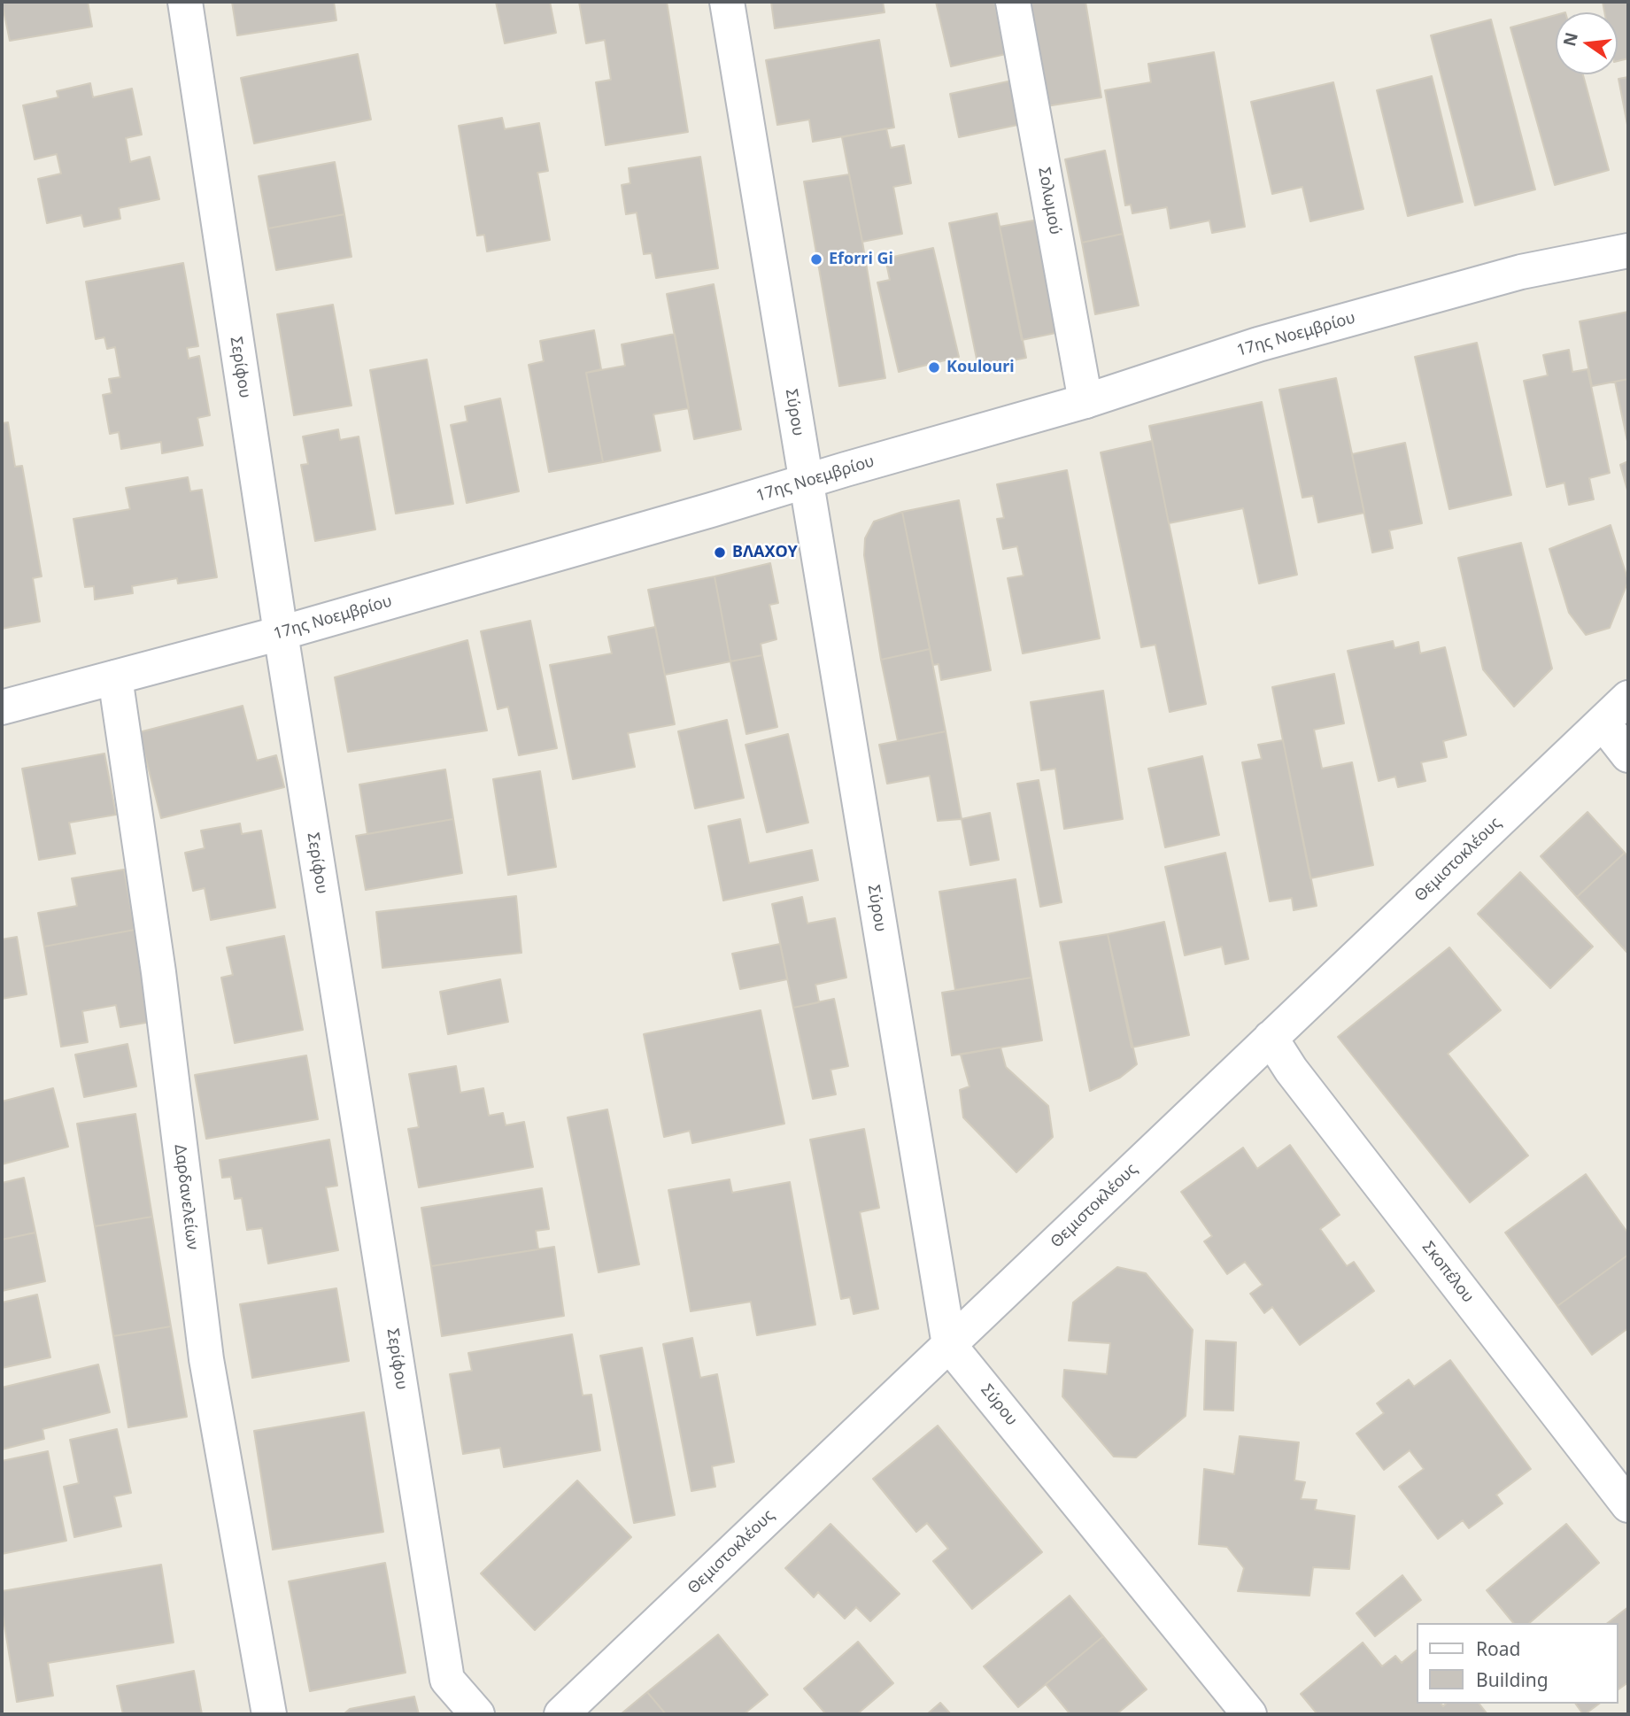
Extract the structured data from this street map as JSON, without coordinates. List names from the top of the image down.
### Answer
{
  "streets": {
    "street": [
      "Σολωμού",
      "17ης Νοεμβρίου",
      "Σερίφου",
      "Σύρου",
      "Θεμιστοκλέους",
      "Δαρδανελείων",
      "Σκοπέλου"
    ]
  },
  "crossings": [
    ["Σολωμού", "17ης Νοεμβρίου"],
    ["17ης Νοεμβρίου", "Σερίφου"],
    ["17ης Νοεμβρίου", "Σύρου"],
    ["17ης Νοεμβρίου", "Δαρδανελείων"],
    ["Σύρου", "Θεμιστοκλέους"],
    ["Θεμιστοκλέους", "Σκοπέλου"]
  ],
  "places": ["Eforri Gi", "Koulouri", "ΒΛΑΧΟΥ"],
  "legend": ["Road", "Building"],
  "north": "left"
}
